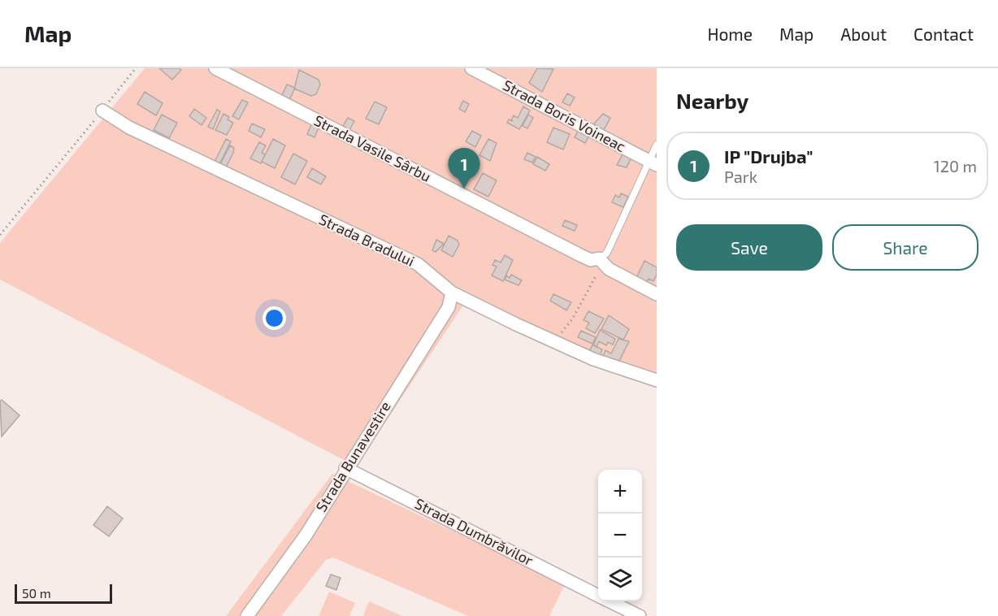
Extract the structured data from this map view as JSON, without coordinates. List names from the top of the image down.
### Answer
{
  "streets": {
    "street": [
      "Strada Boris Voineac",
      "Strada Vasile Sârbu",
      "Strada Bradului",
      "Strada Bunavestire",
      "Strada Dumbrăvilor"
    ]
  },
  "crossings": [
    ["Strada Bradului", "Strada Bunavestire"],
    ["Strada Bunavestire", "Strada Dumbrăvilor"]
  ],
  "scale_bar": "50 m",
  "page": {
    "header": "Map",
    "nav": [
      "Home",
      "Map",
      "About",
      "Contact"
    ],
    "heading": "Nearby",
    "list": [
      {
        "mark": "1",
        "name": "IP \"Drujba\"",
        "note": "Park",
        "value": "120 m"
      }
    ],
    "pins": "1",
    "buttons": ["Save", "Share"],
    "map_buttons": ["+", "−"],
    "scale": "50 m"
  }
}
